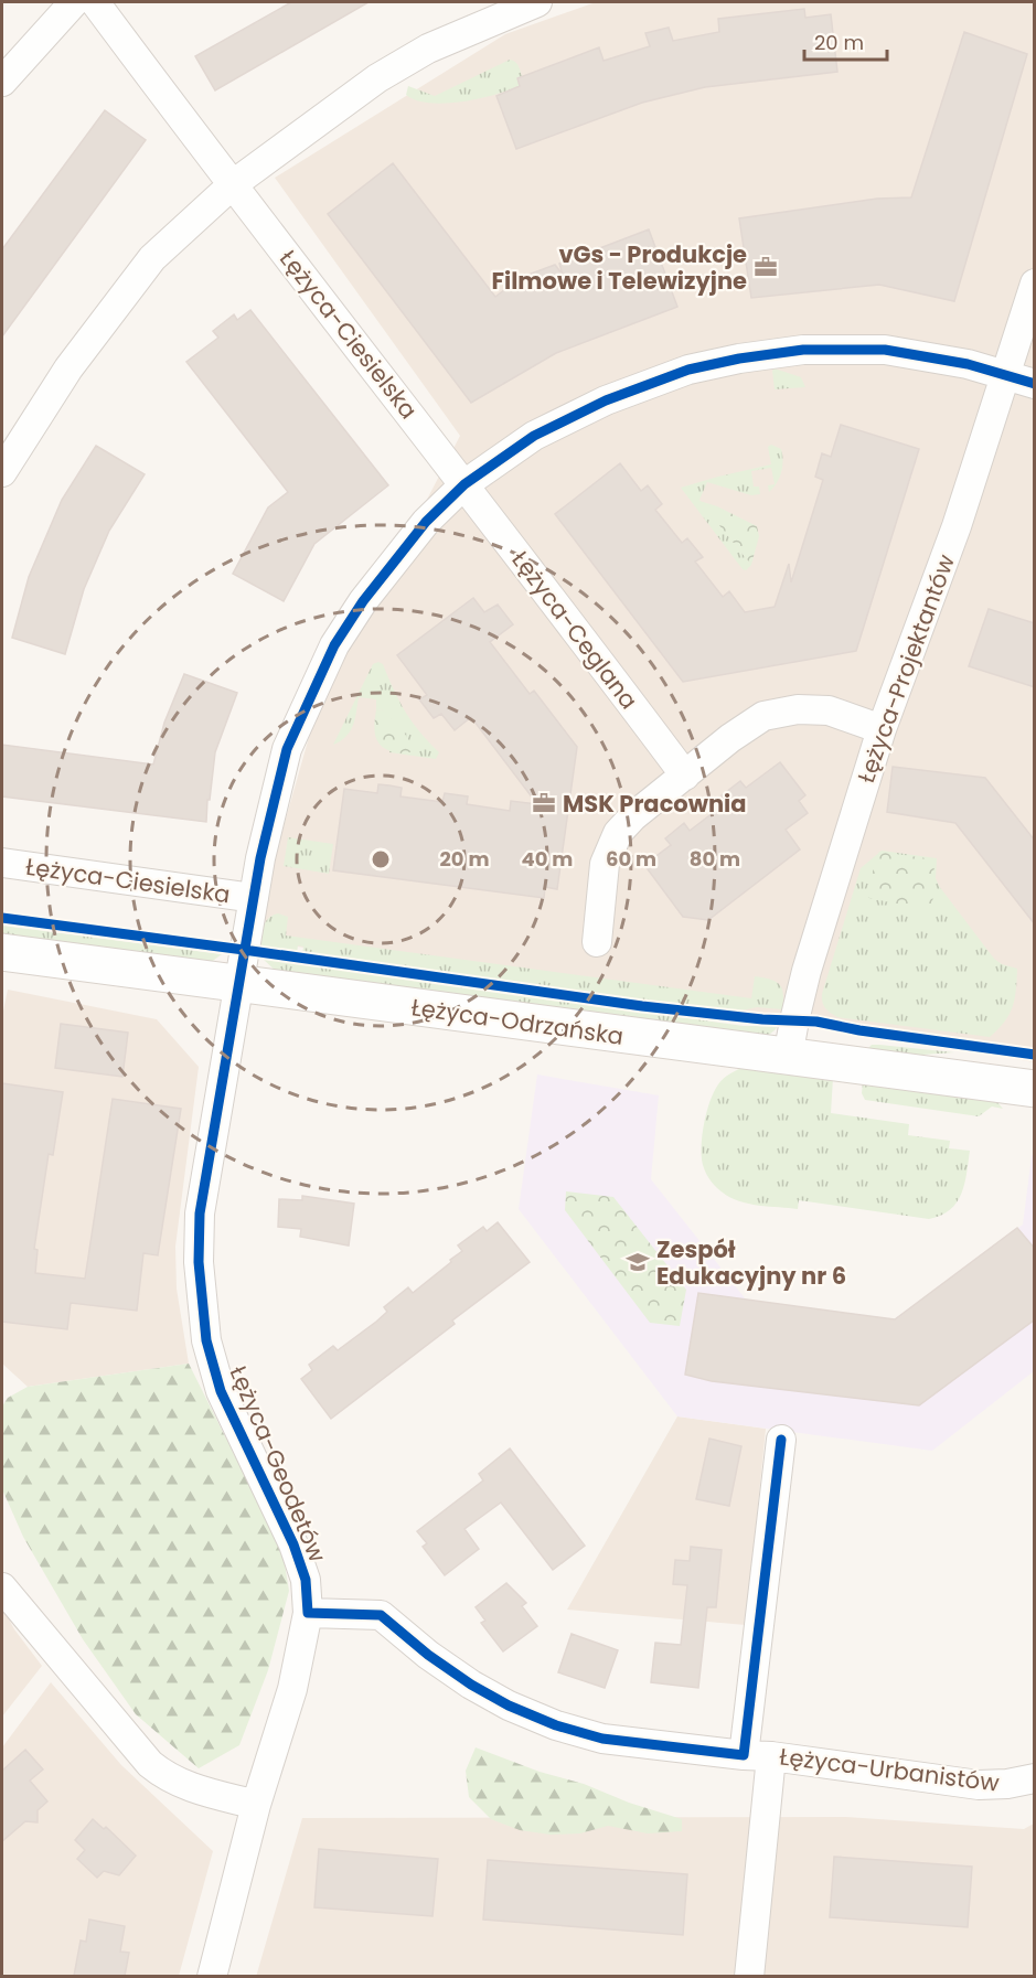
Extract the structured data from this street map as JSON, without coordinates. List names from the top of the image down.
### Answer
{
  "streets": {
    "main road": ["Łężyca-Odrzańska"],
    "street": [
      "Łężyca-Ciesielska",
      "Łężyca-Ceglana",
      "Łężyca-Projektantów",
      "Łężyca-Geodetów",
      "Łężyca-Urbanistów"
    ]
  },
  "crossings": [
    ["Łężyca-Ciesielska", "Łężyca-Ceglana"],
    ["Łężyca-Projektantów", "Łężyca-Odrzańska"],
    ["Łężyca-Odrzańska", "Łężyca-Geodetów"]
  ],
  "places": {
    "office": ["vGs - Produkcje Filmowe i Telewizyjne", "MSK Pracownia"],
    "school or university": ["Zespół Edukacyjny nr 6"]
  },
  "scale_bar": "20 m",
  "rings": [
    "20 m",
    "40 m",
    "60 m",
    "80 m"
  ]
}
